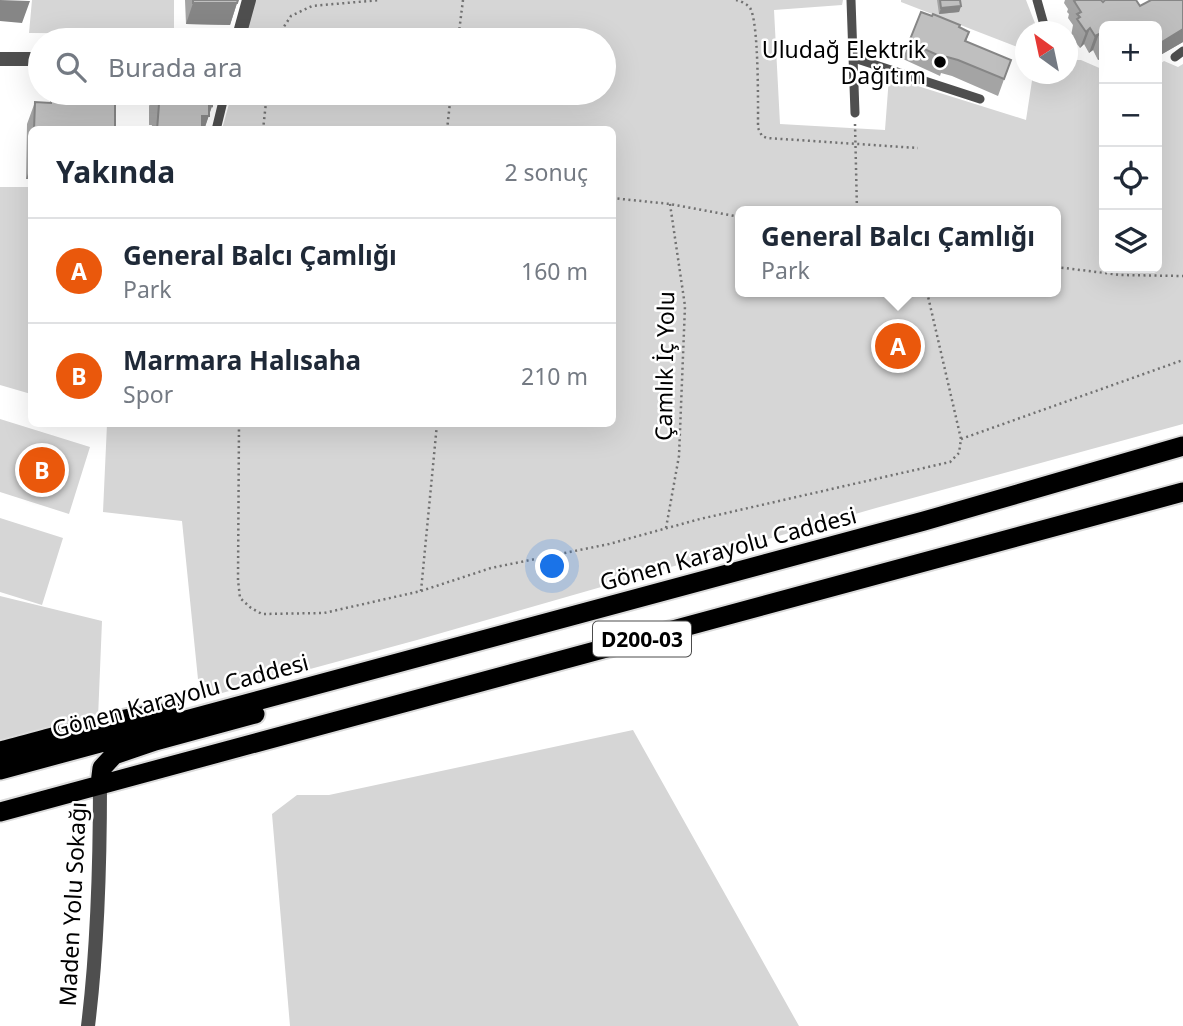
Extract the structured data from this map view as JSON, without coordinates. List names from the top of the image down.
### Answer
{
  "streets": {
    "highway": ["Gönen Karayolu Caddesi", "D200-03"],
    "street": ["Maden Yolu Sokağı"],
    "path": ["Çamlık İç Yolu"]
  },
  "crossings": [
    ["D200-03", "Maden Yolu Sokağı"]
  ],
  "places": ["Uludağ Elektrik Dağıtım"],
  "north": "top left",
  "page": {
    "map_buttons": ["+", "−"],
    "search": "Burada ara",
    "heading": ["Yakında", "2 sonuç"],
    "popup": ["General Balcı Çamlığı", "Park"],
    "list": [
      {
        "mark": "A",
        "name": "General Balcı Çamlığı",
        "note": "Park",
        "value": "160 m"
      },
      {
        "mark": "B",
        "name": "Marmara Halısaha",
        "note": "Spor",
        "value": "210 m"
      }
    ],
    "pins": ["A", "B"]
  }
}
